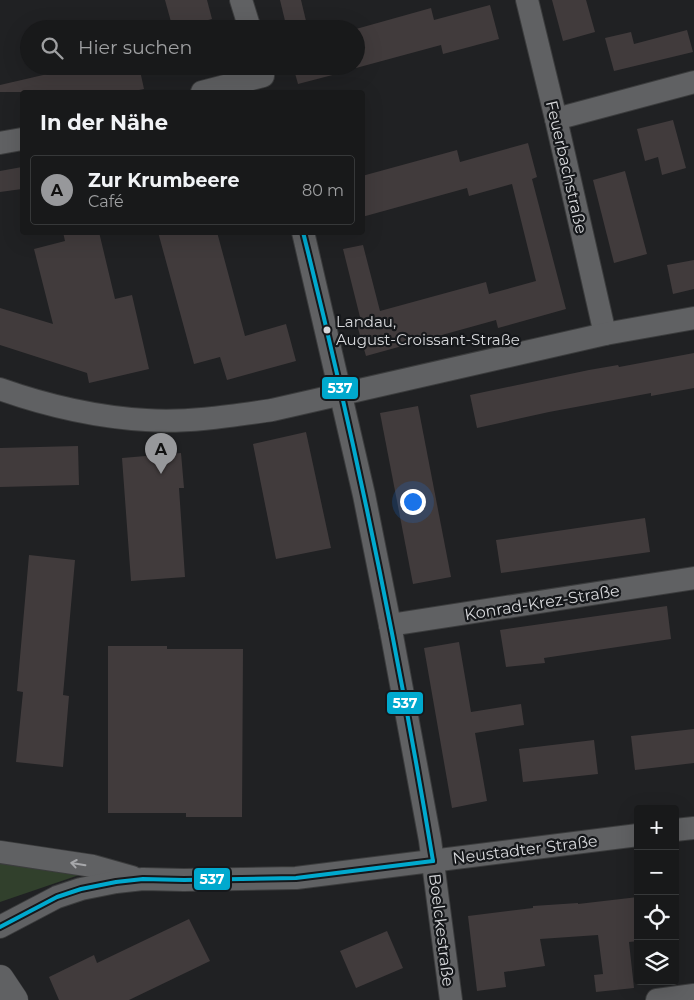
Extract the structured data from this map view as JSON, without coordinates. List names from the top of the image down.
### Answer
{
  "streets": {
    "street": [
      "Feuerbachstraße",
      "Konrad-Krez-Straße",
      "Neustadter Straße",
      "Boelckestraße"
    ]
  },
  "crossings": [
    ["Konrad-Krez-Straße", "Boelckestraße"],
    ["Neustadter Straße", "Boelckestraße"]
  ],
  "places": ["Landau, August-Croissant-Straße"],
  "lines": ["transit line 537"],
  "page": {
    "search": "Hier suchen",
    "heading": "In der Nähe",
    "list": [
      {
        "mark": "A",
        "name": "Zur Krumbeere",
        "note": "Café",
        "value": "80 m"
      }
    ],
    "pins": "A",
    "map_buttons": ["+", "−"]
  }
}
